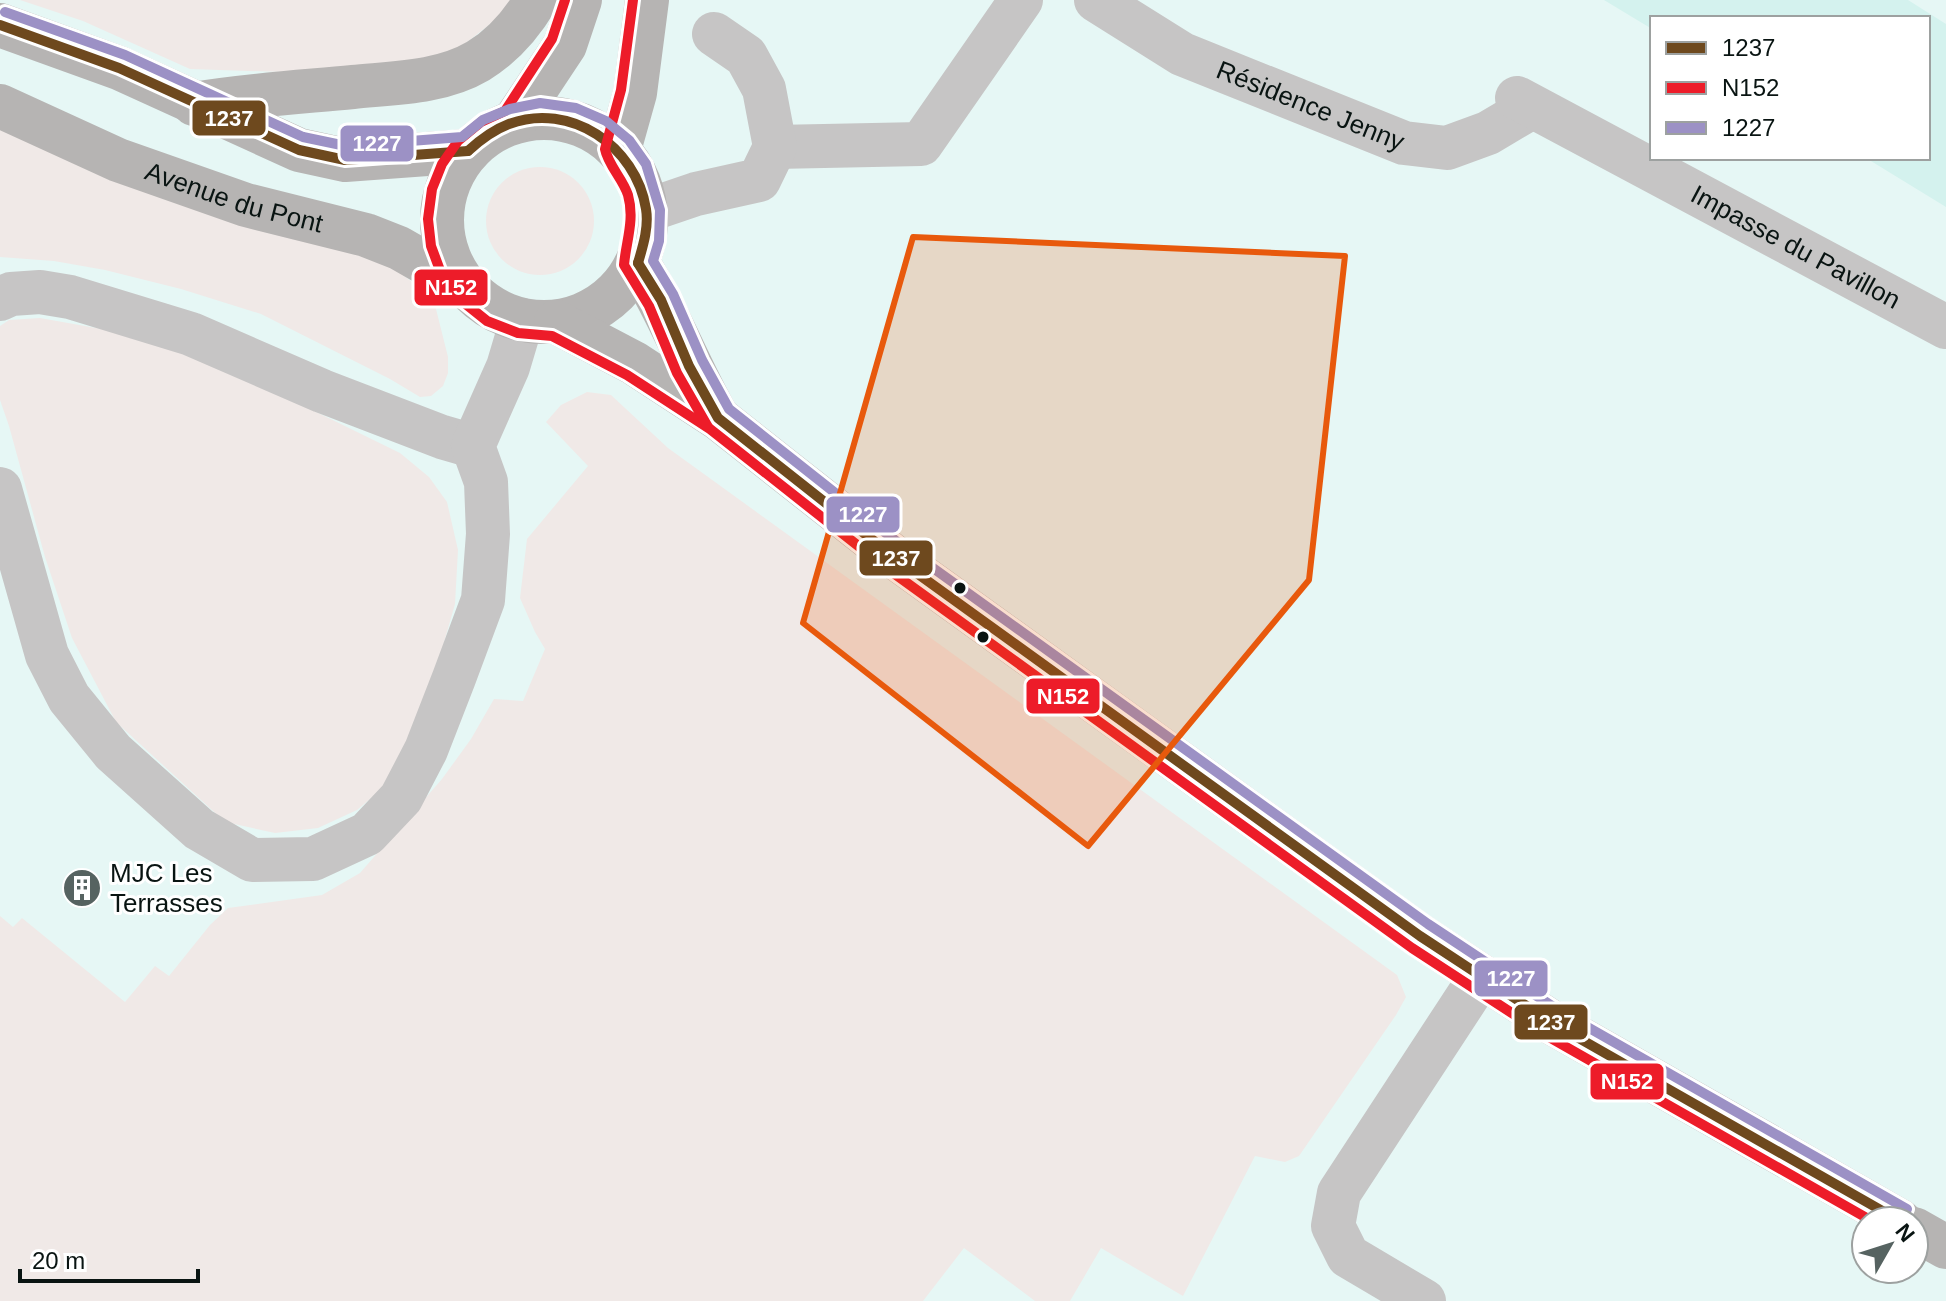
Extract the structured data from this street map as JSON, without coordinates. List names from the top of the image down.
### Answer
{
  "streets": {
    "main road": ["Avenue du Pont"],
    "street": ["Résidence Jenny", "Impasse du Pavillon"]
  },
  "crossings": [
    ["Résidence Jenny", "Impasse du Pavillon"]
  ],
  "places": {
    "building": ["MJC Les Terrasses"]
  },
  "lines": ["transit line N152", "transit line 1227", "transit line 1237"],
  "legend": ["1237", "N152", "1227"],
  "scale_bar": "20 m",
  "north": "top right"
}
